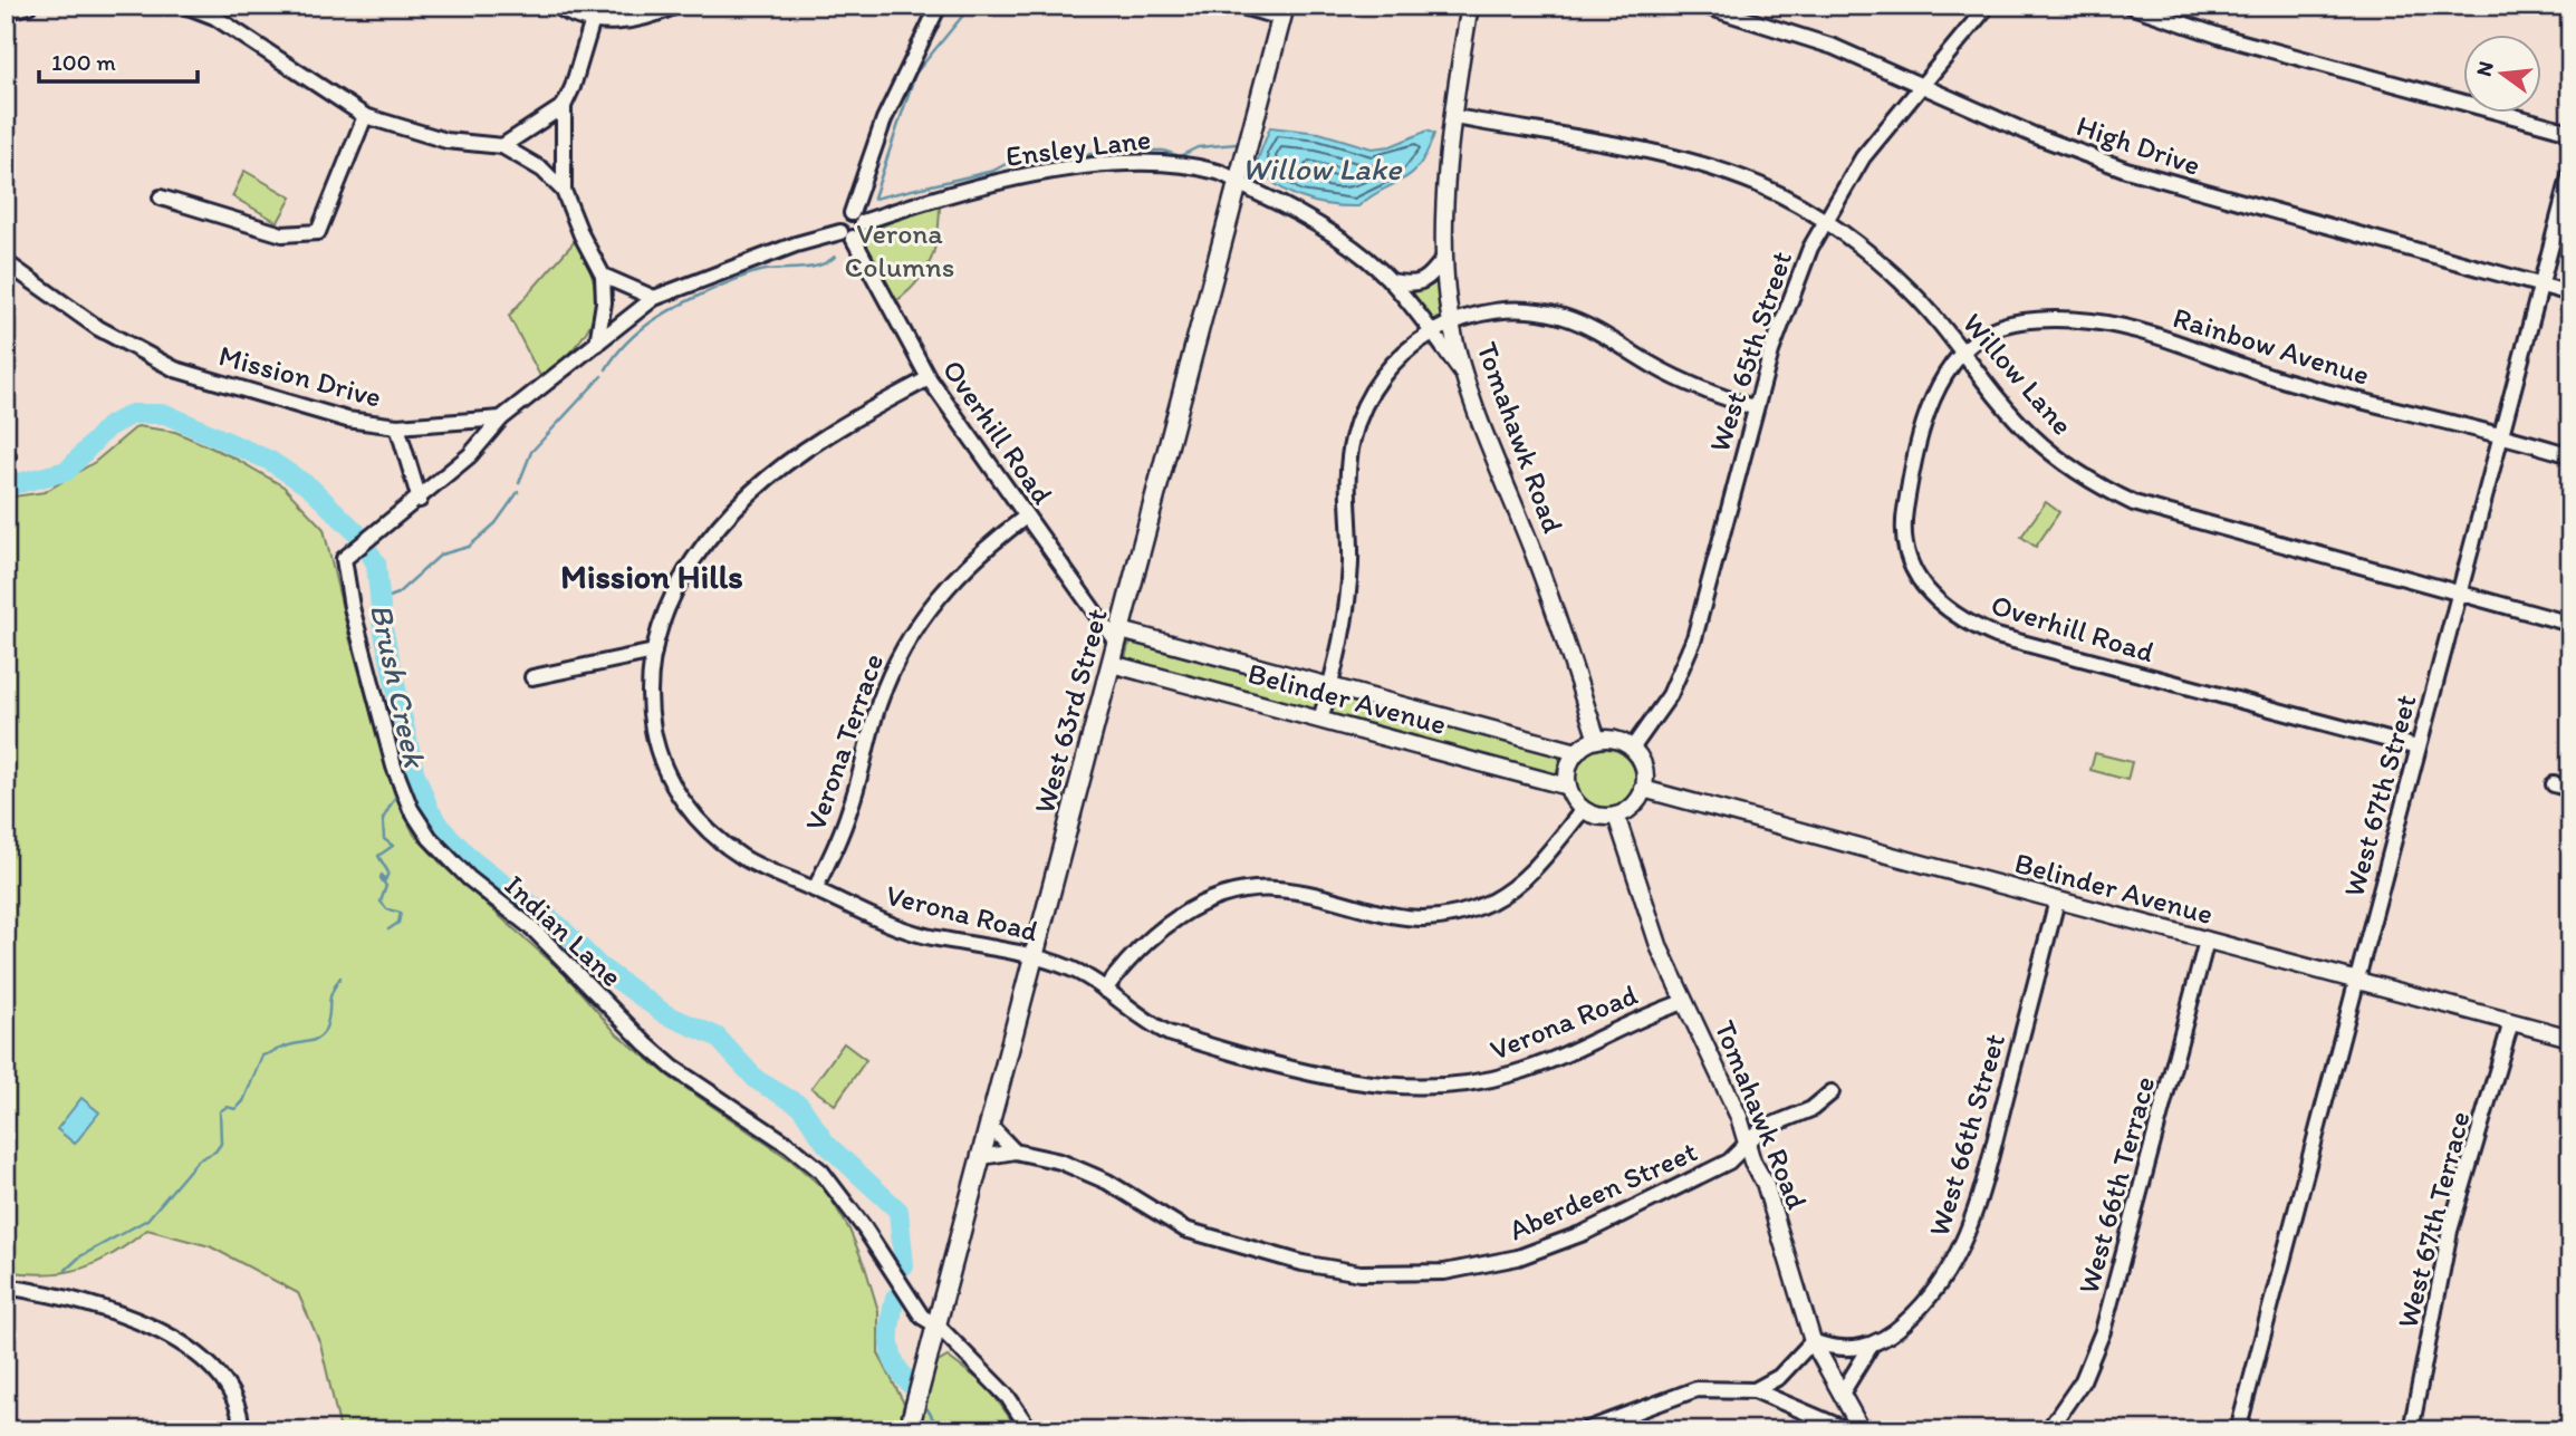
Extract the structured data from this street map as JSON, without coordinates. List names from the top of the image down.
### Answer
{
  "streets": {
    "main road": ["West 63rd Street"],
    "street": [
      "High Drive",
      "Ensley Lane",
      "Rainbow Avenue",
      "West 65th Street",
      "Willow Lane",
      "Mission Drive",
      "Overhill Road",
      "Tomahawk Road",
      "Belinder Avenue",
      "Verona Terrace",
      "West 67th Street",
      "Verona Road",
      "Indian Lane",
      "West 66th Street",
      "West 66th Terrace",
      "Aberdeen Street",
      "West 67th Terrace"
    ]
  },
  "crossings": [
    ["High Drive", "West 65th Street"],
    ["High Drive", "West 67th Street"],
    ["Ensley Lane", "Tomahawk Road"],
    ["Ensley Lane", "West 63rd Street"],
    ["Rainbow Avenue", "Willow Lane"],
    ["Rainbow Avenue", "Overhill Road"],
    ["Rainbow Avenue", "West 67th Street"],
    ["West 65th Street", "Willow Lane"],
    ["West 65th Street", "Tomahawk Road"],
    ["West 65th Street", "Belinder Avenue"],
    ["Willow Lane", "Overhill Road"],
    ["Willow Lane", "Tomahawk Road"],
    ["Willow Lane", "West 67th Street"],
    ["Mission Drive", "Indian Lane"],
    ["Overhill Road", "West 63rd Street"],
    ["Overhill Road", "Verona Terrace"],
    ["Overhill Road", "West 67th Street"],
    ["Overhill Road", "Verona Road"],
    ["Tomahawk Road", "Belinder Avenue"],
    ["Tomahawk Road", "Verona Road"],
    ["Tomahawk Road", "West 66th Street"],
    ["Tomahawk Road", "Aberdeen Street"],
    ["Belinder Avenue", "West 63rd Street"],
    ["Belinder Avenue", "West 67th Street"],
    ["Belinder Avenue", "West 66th Street"],
    ["Belinder Avenue", "West 66th Terrace"],
    ["Belinder Avenue", "West 67th Terrace"],
    ["West 63rd Street", "Verona Road"],
    ["West 63rd Street", "Indian Lane"],
    ["West 63rd Street", "Aberdeen Street"],
    ["Verona Terrace", "Verona Road"]
  ],
  "districts": ["Mission Hills"],
  "water": ["Willow Lake", "Brush Creek"],
  "parks": ["Verona Columns"],
  "scale_bar": "100 m",
  "north": "left"
}
